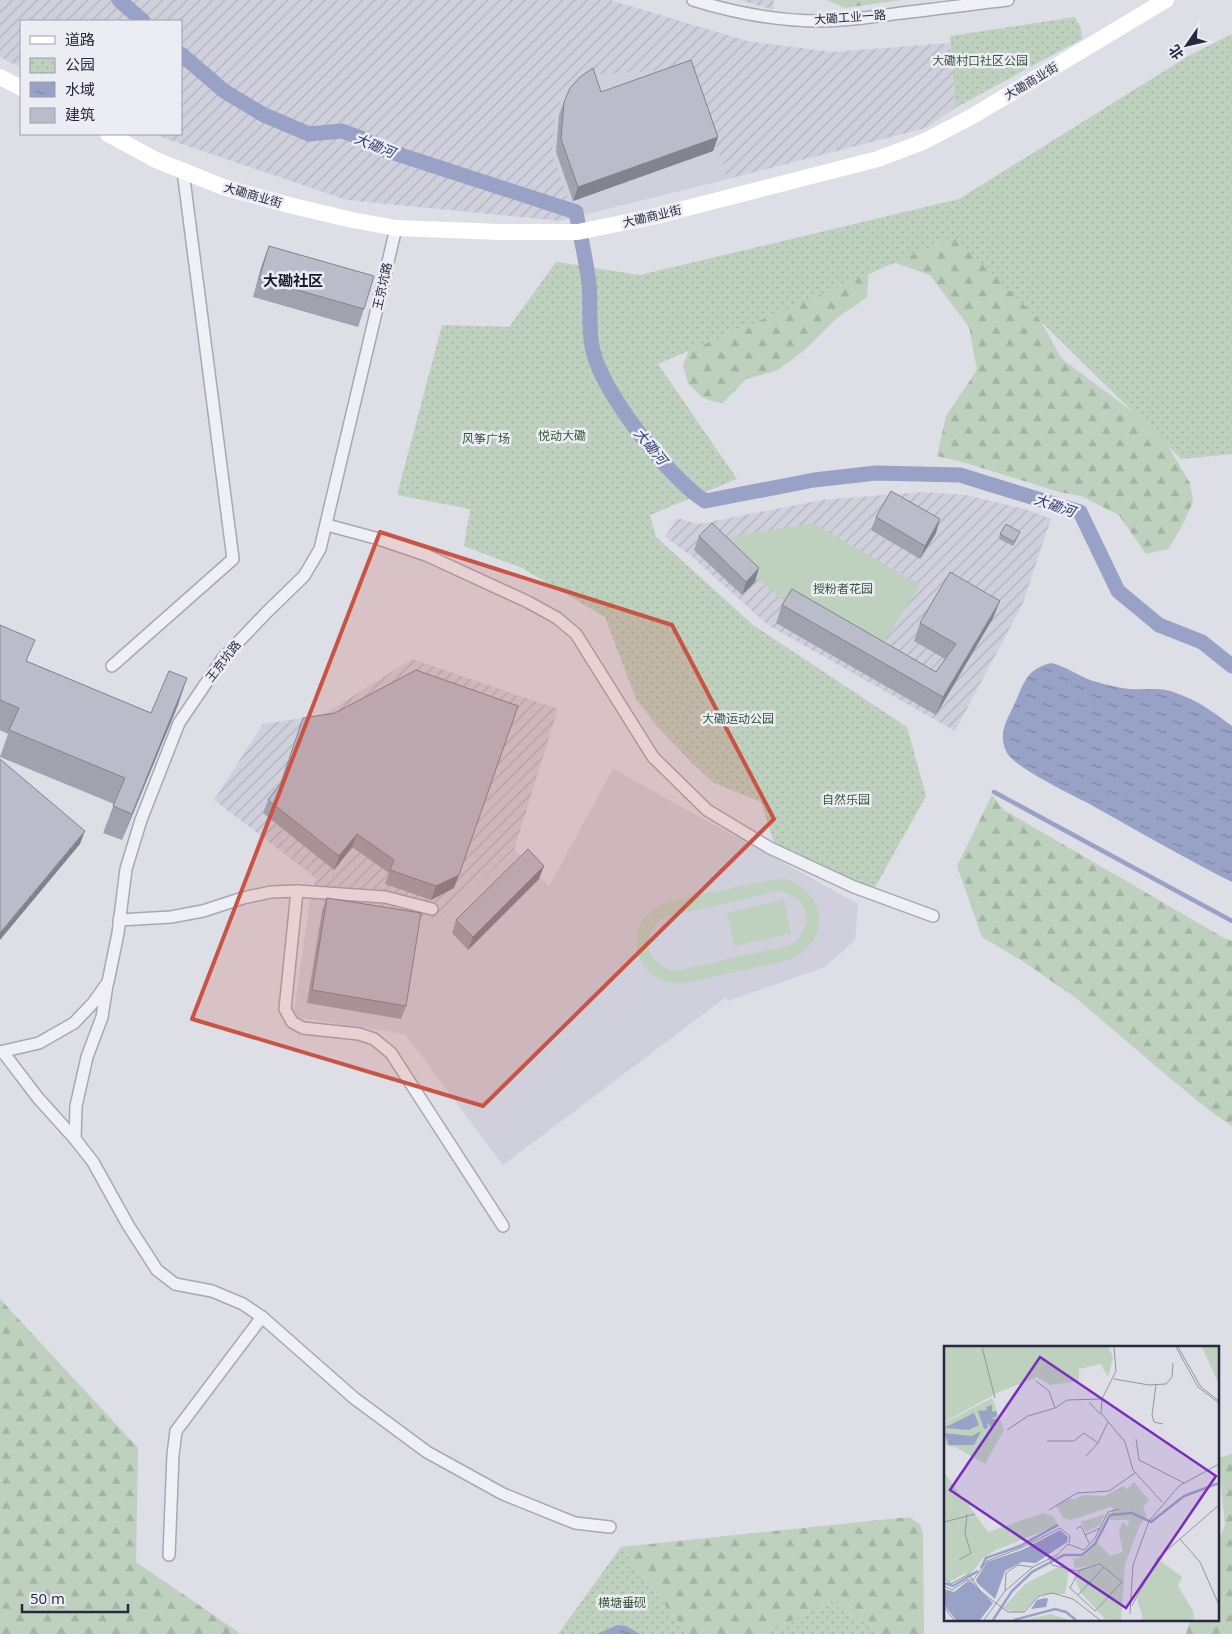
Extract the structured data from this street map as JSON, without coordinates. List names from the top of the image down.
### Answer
{
  "streets": {
    "street": ["大磡工业一路", "大磡商业街", "王京坑路"]
  },
  "crossings": [
    ["大磡商业街", "王京坑路"]
  ],
  "districts": ["大磡社区"],
  "water": ["大磡河"],
  "parks": [
    "大磡村口社区公园",
    "悦动大磡",
    "风筝广场",
    "授粉者花园",
    "大磡运动公园",
    "自然乐园",
    "横塘垂砚"
  ],
  "legend": [
    "道路",
    "公园",
    "水域",
    "建筑"
  ],
  "scale_bar": "50 m",
  "north": "bottom left"
}
